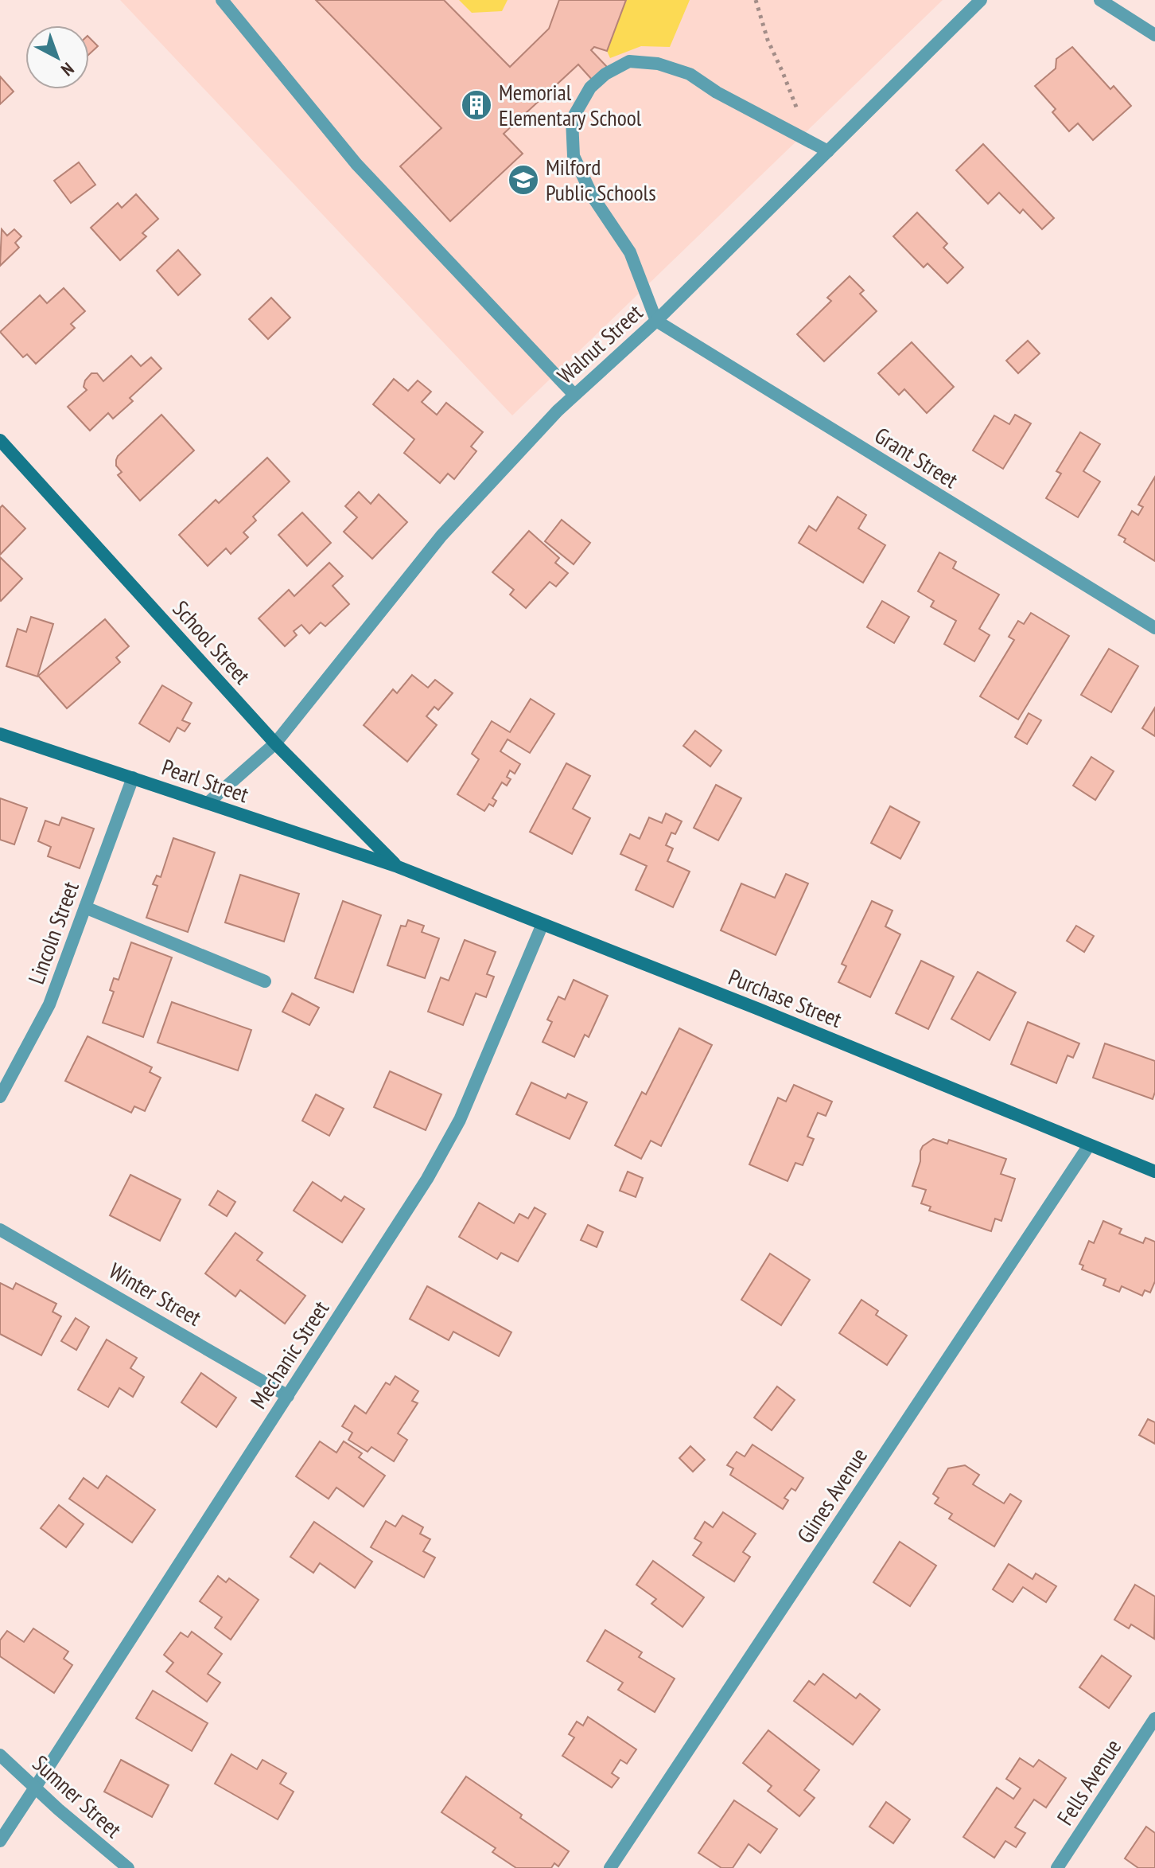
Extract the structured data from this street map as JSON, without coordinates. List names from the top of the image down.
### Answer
{
  "streets": {
    "main road": ["School Street", "Pearl Street", "Purchase Street"],
    "street": [
      "Walnut Street",
      "Grant Street",
      "Lincoln Street",
      "Winter Street",
      "Mechanic Street",
      "Glines Avenue",
      "Fells Avenue",
      "Sumner Street"
    ]
  },
  "crossings": [
    ["Walnut Street", "Grant Street"],
    ["Walnut Street", "School Street"],
    ["Walnut Street", "Pearl Street"],
    ["School Street", "Pearl Street"],
    ["School Street", "Purchase Street"],
    ["Pearl Street", "Lincoln Street"],
    ["Pearl Street", "Purchase Street"],
    ["Purchase Street", "Mechanic Street"],
    ["Purchase Street", "Glines Avenue"],
    ["Winter Street", "Mechanic Street"],
    ["Mechanic Street", "Sumner Street"]
  ],
  "places": {
    "building": ["Memorial Elementary School"],
    "school or university": ["Milford Public Schools"]
  },
  "north": "bottom right"
}
